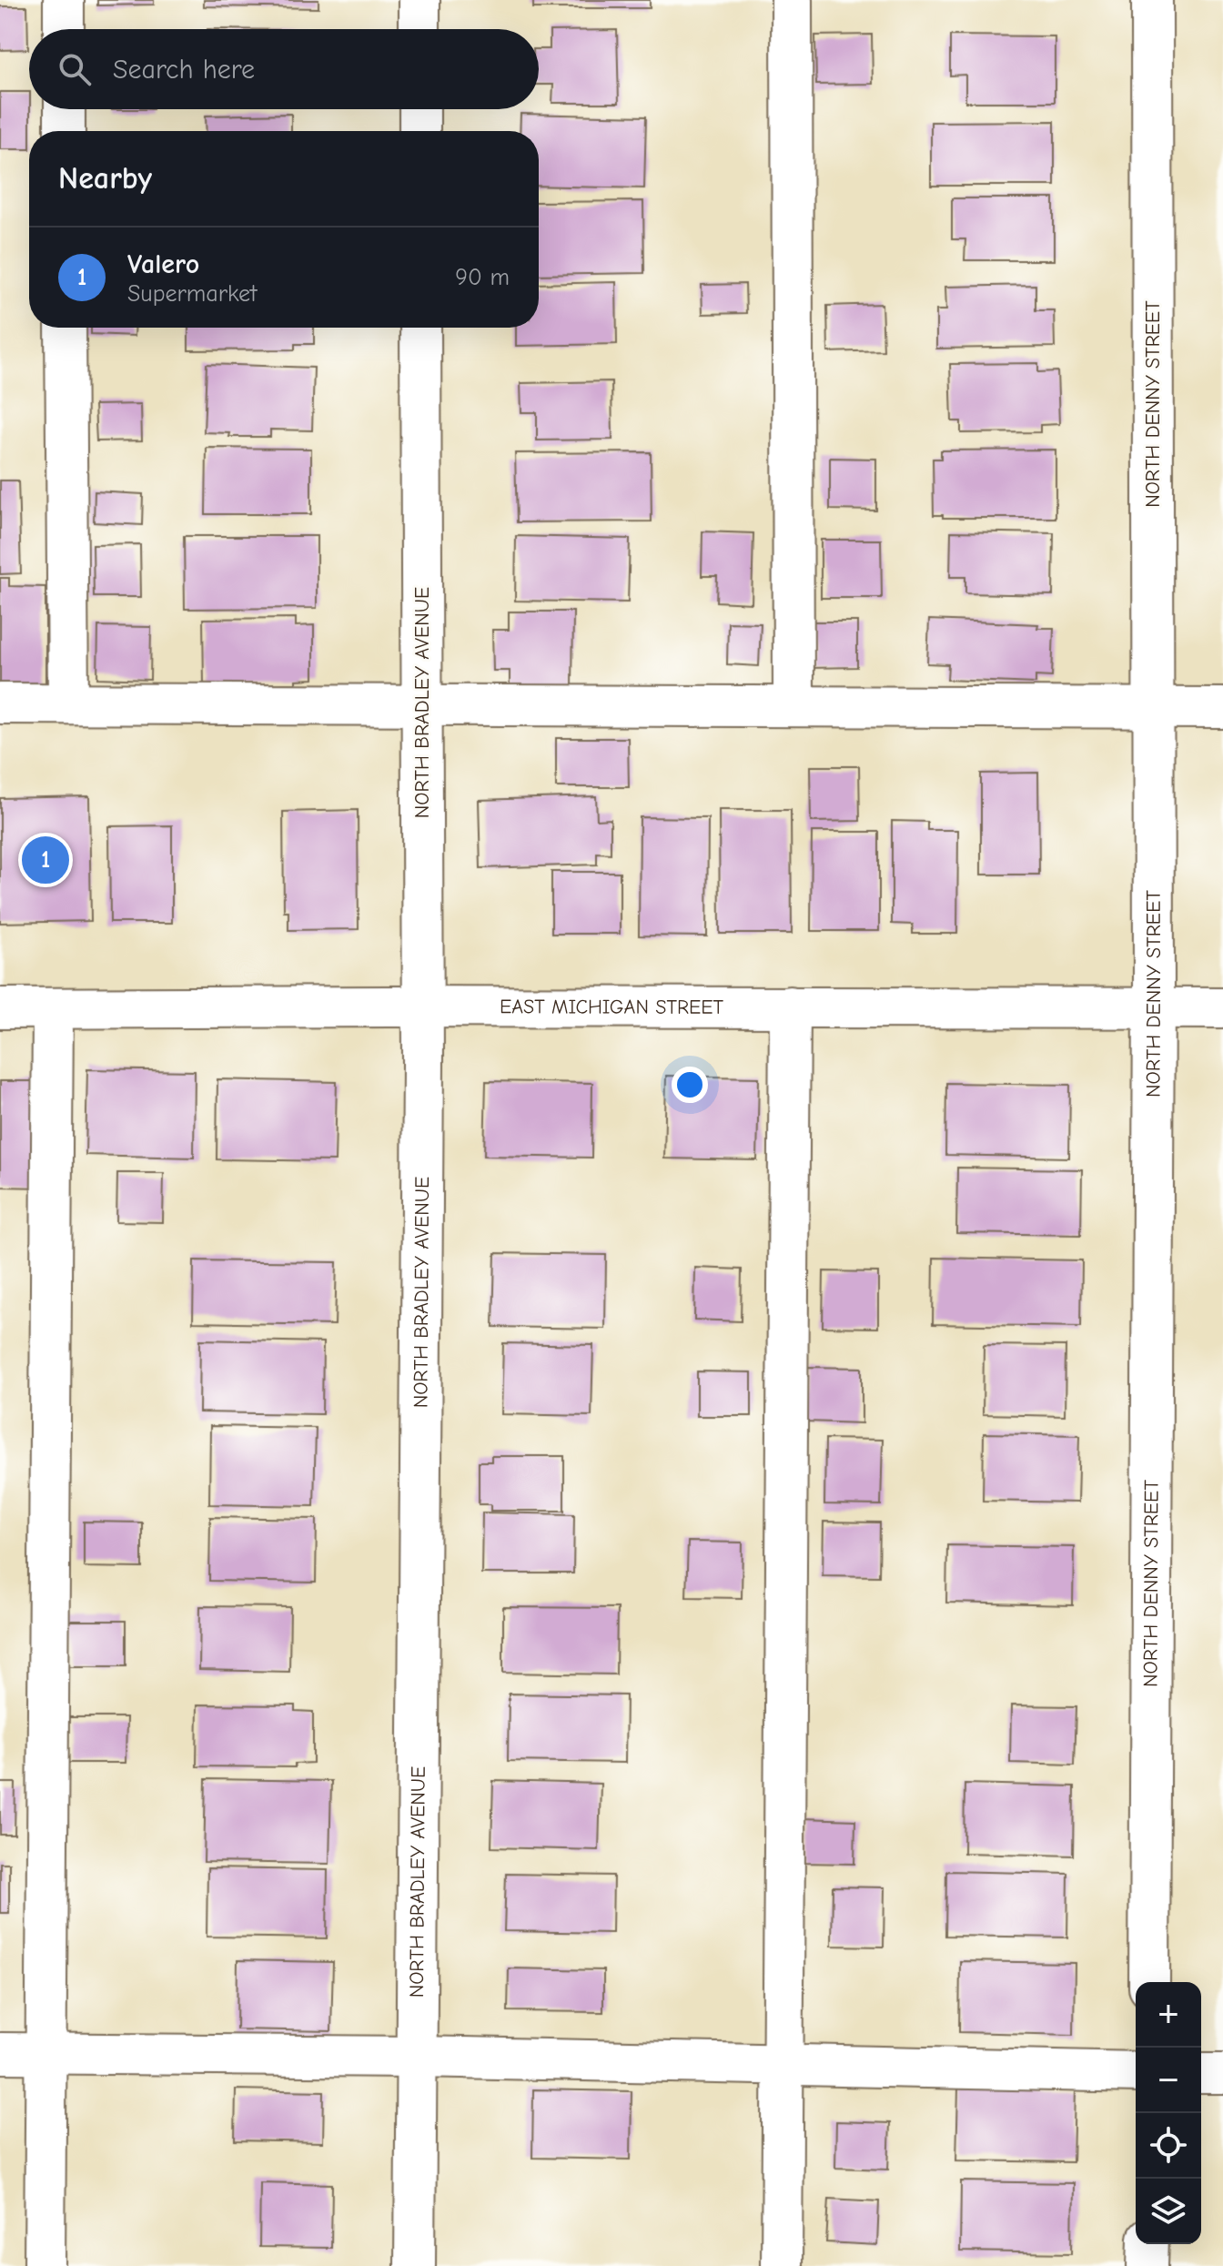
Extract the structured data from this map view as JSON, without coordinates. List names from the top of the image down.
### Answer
{
  "streets": {
    "street": ["NORTH DENNY STREET", "NORTH BRADLEY AVENUE", "EAST MICHIGAN STREET"]
  },
  "crossings": [
    ["NORTH DENNY STREET", "EAST MICHIGAN STREET"],
    ["NORTH BRADLEY AVENUE", "EAST MICHIGAN STREET"]
  ],
  "page": {
    "search": "Search here",
    "heading": "Nearby",
    "list": [
      {
        "mark": "1",
        "name": "Valero",
        "note": "Supermarket",
        "value": "90 m"
      }
    ],
    "pins": "1",
    "map_buttons": ["+", "−"]
  }
}
